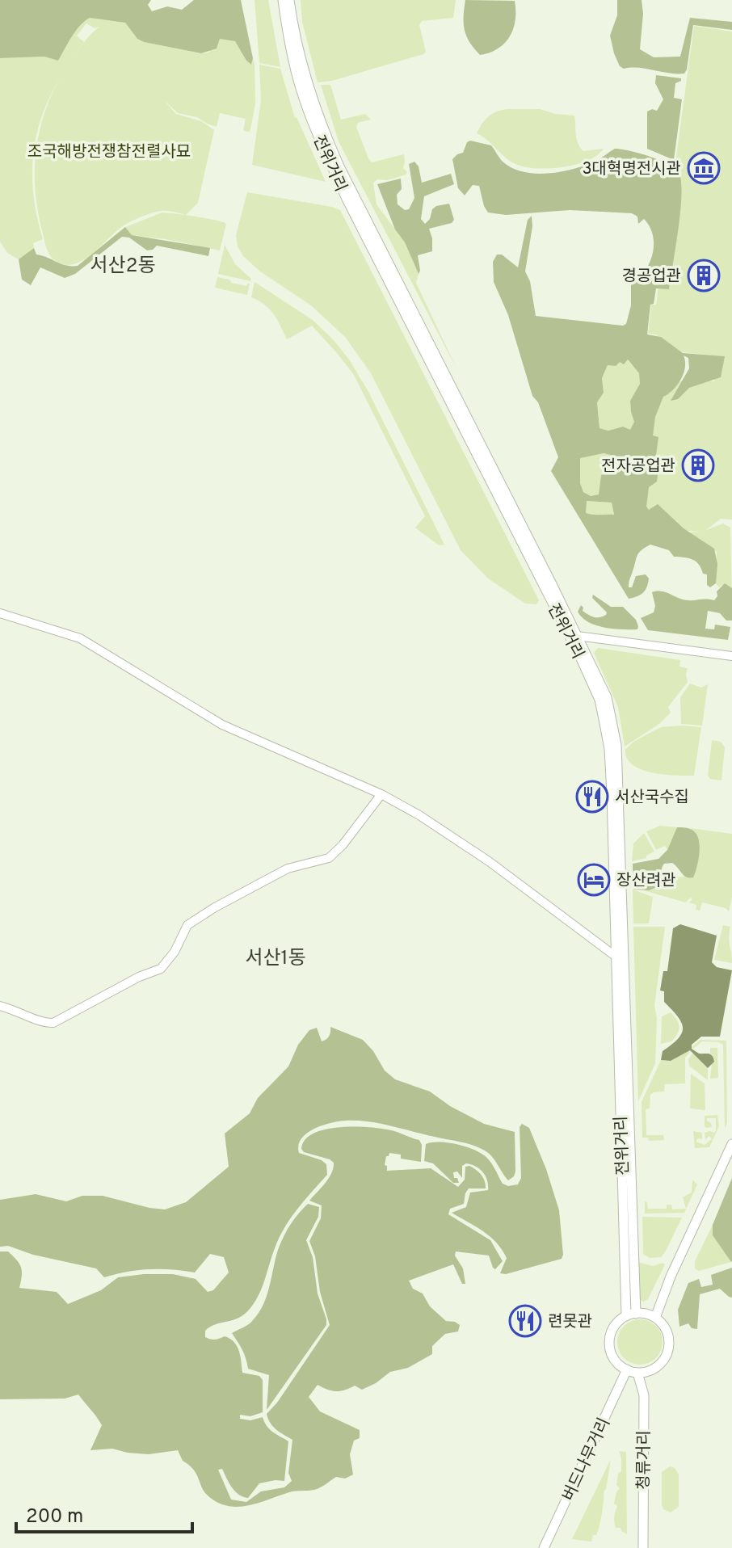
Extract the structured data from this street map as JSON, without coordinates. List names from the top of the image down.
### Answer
{
  "streets": {
    "main road": ["전위거리", "버드나무거리", "청류거리"]
  },
  "crossings": [
    ["전위거리", "버드나무거리"],
    ["전위거리", "청류거리"],
    ["버드나무거리", "청류거리"]
  ],
  "districts": ["서산2동", "서산1동"],
  "parks": ["조국해방전쟁참전렬사묘"],
  "places": {
    "museum": ["3대혁명전시관"],
    "building": ["경공업관", "전자공업관"],
    "restaurant": ["서산국수집", "련못관"],
    "hotel": ["장산려관"]
  },
  "scale_bar": "200 m"
}
